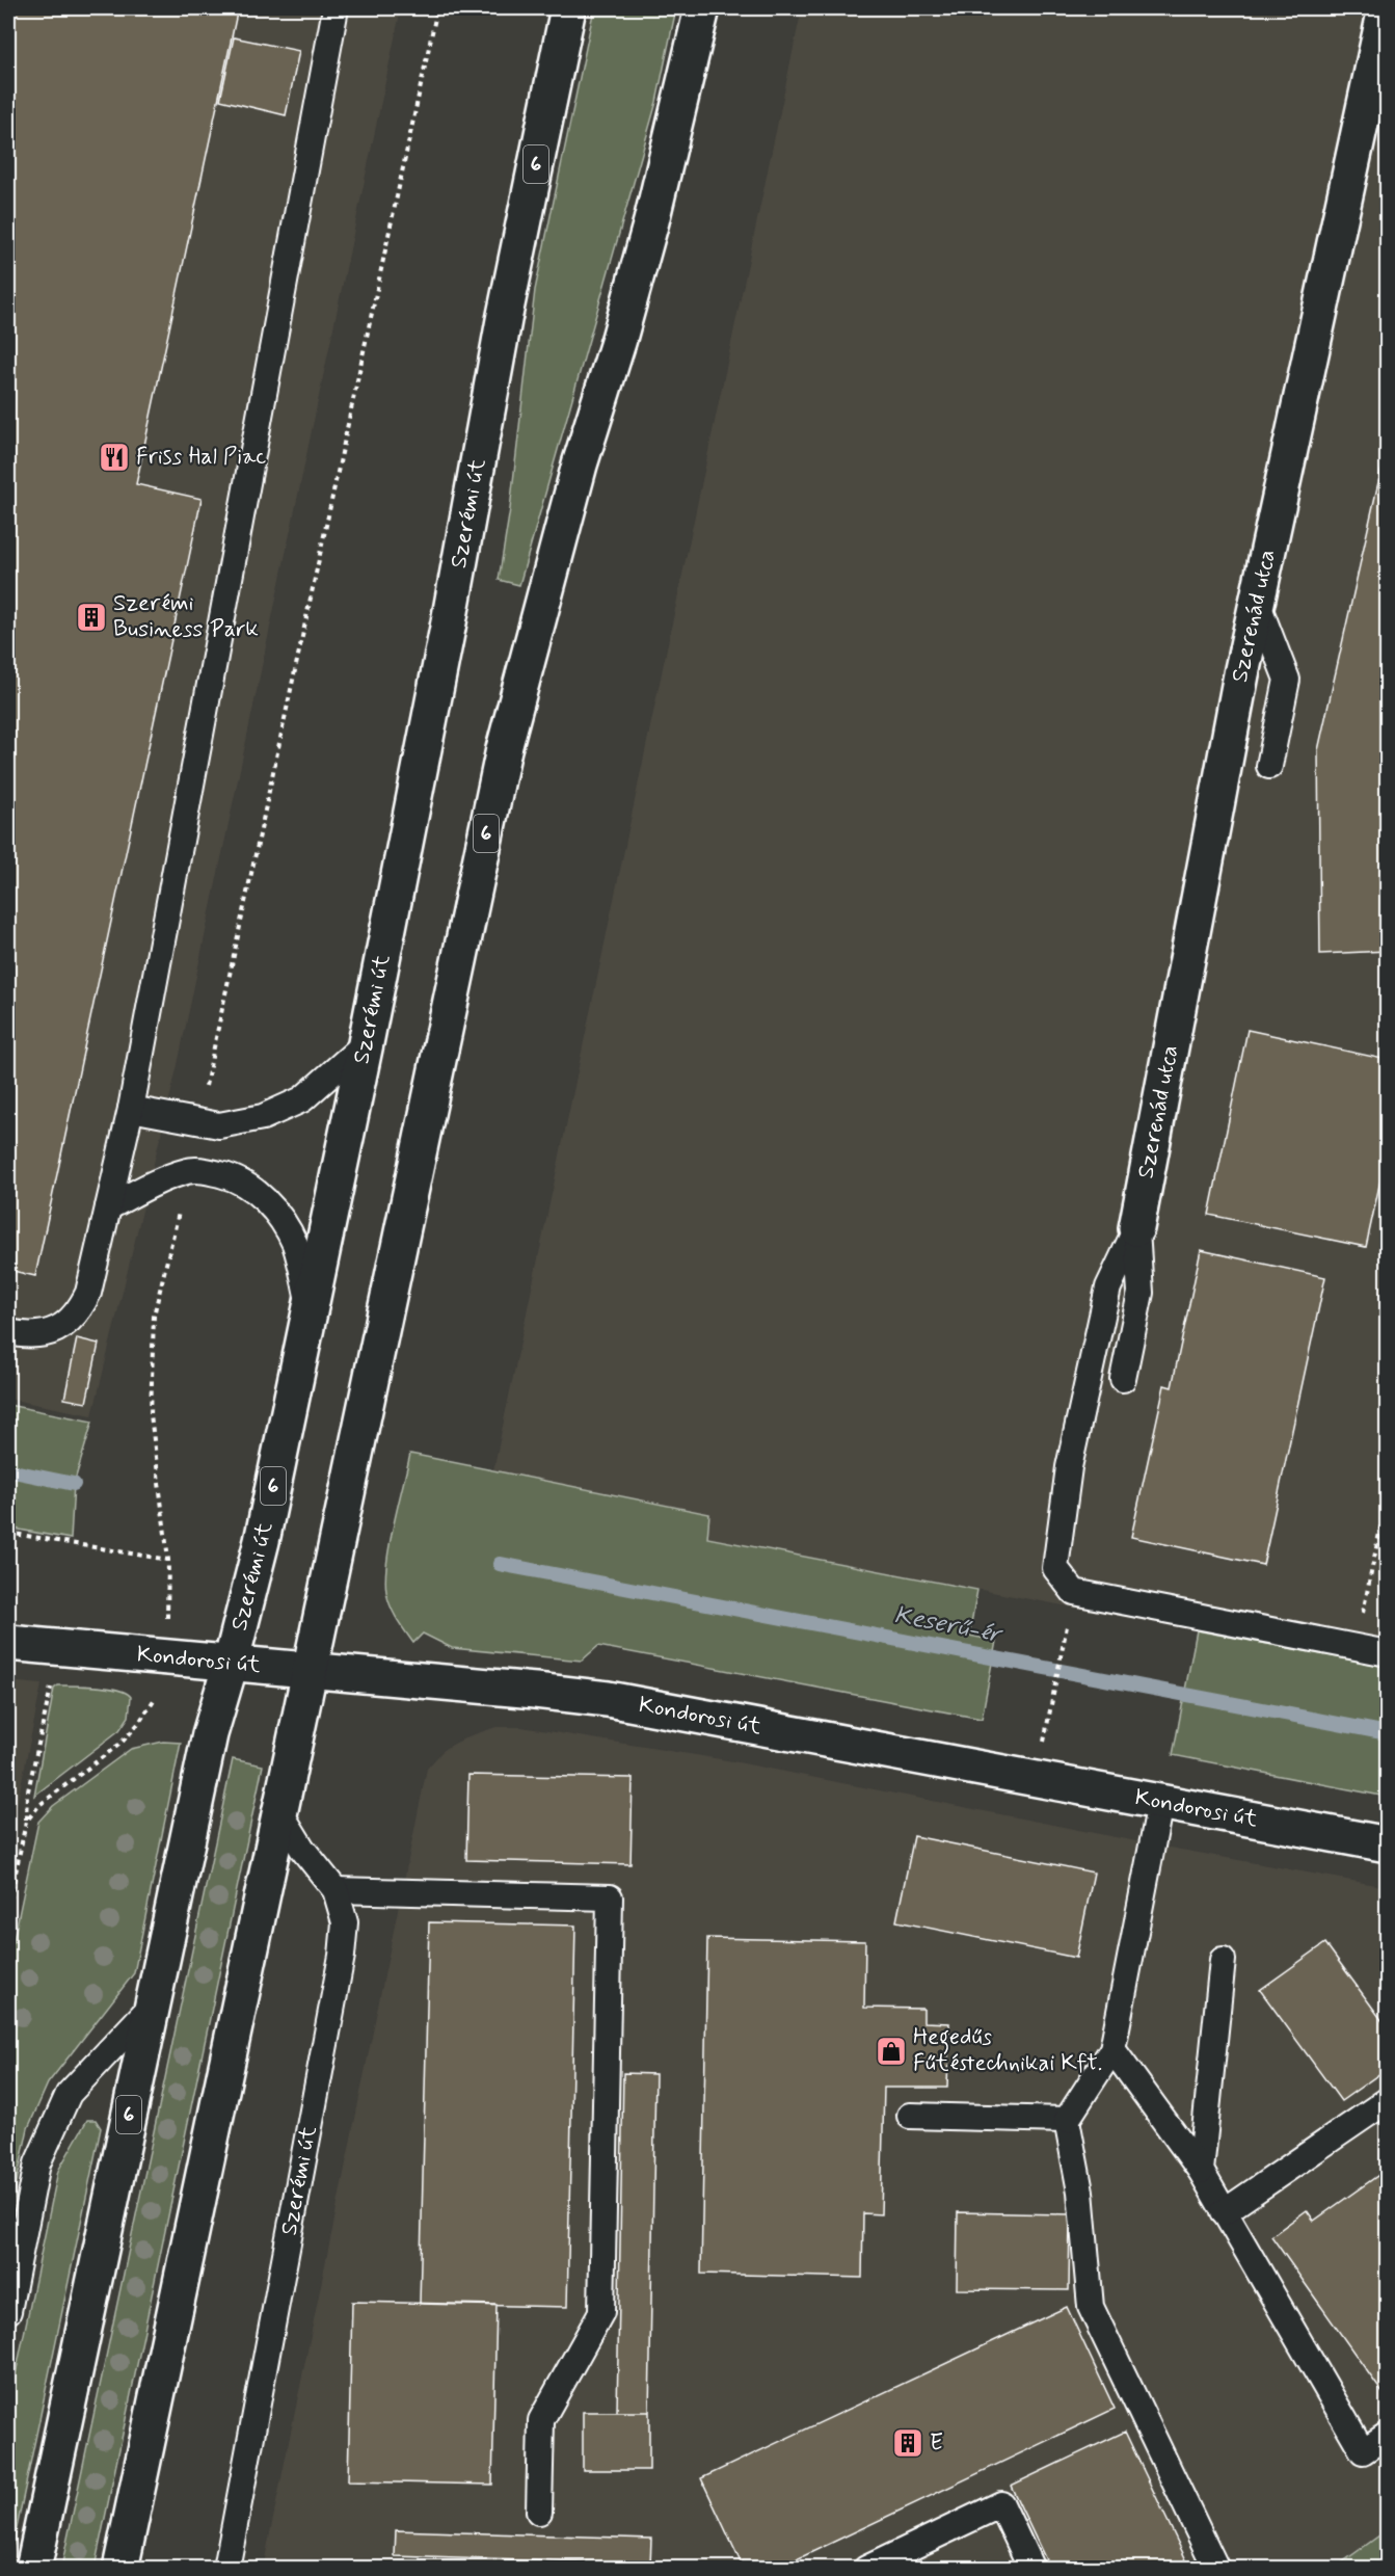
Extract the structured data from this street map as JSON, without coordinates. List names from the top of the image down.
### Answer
{
  "streets": {
    "main road": [
      "6",
      "Szerémi út",
      "Szerenád utca",
      "Kondorosi út"
    ]
  },
  "crossings": [
    ["6", "Szerémi út"],
    ["6", "Kondorosi út"],
    ["Szerémi út", "Kondorosi út"]
  ],
  "water": ["Keserű-ér"],
  "places": {
    "restaurant": ["Friss Hal Piac"],
    "building": ["Szerémi Business Park", "E"],
    "shop": ["Hegedűs Fűtéstechnikai Kft."]
  }
}
